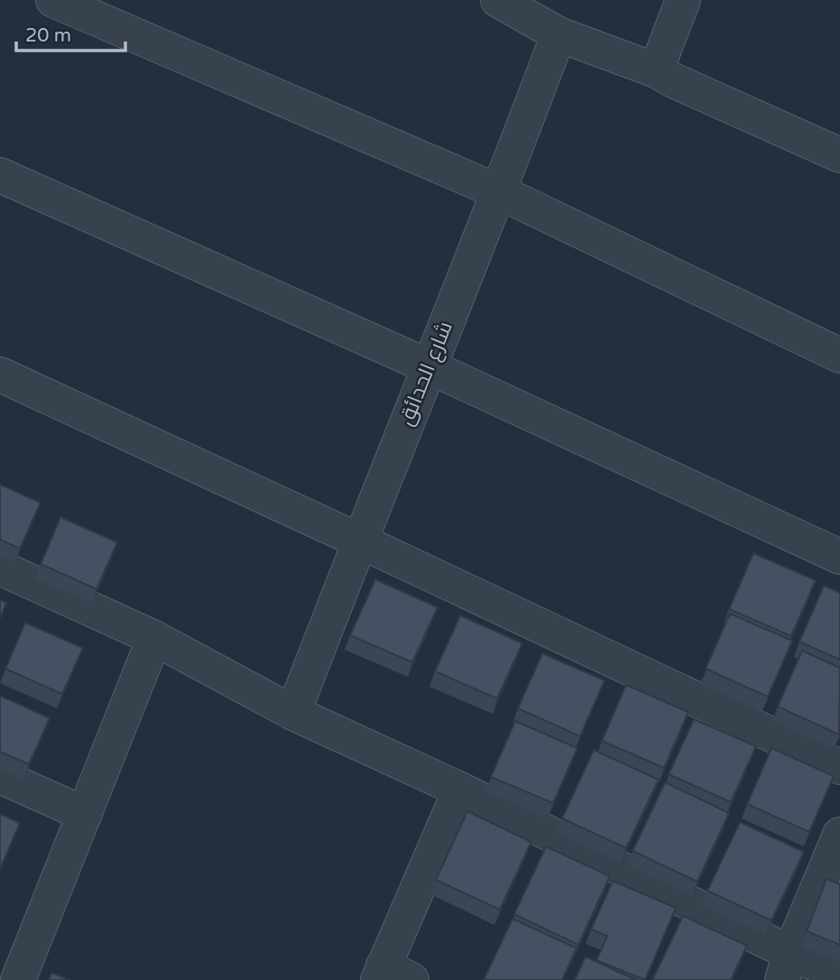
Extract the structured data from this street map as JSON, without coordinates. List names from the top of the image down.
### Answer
{
  "streets": {
    "street": ["شارع الحدائق"]
  },
  "scale_bar": "20 m"
}
